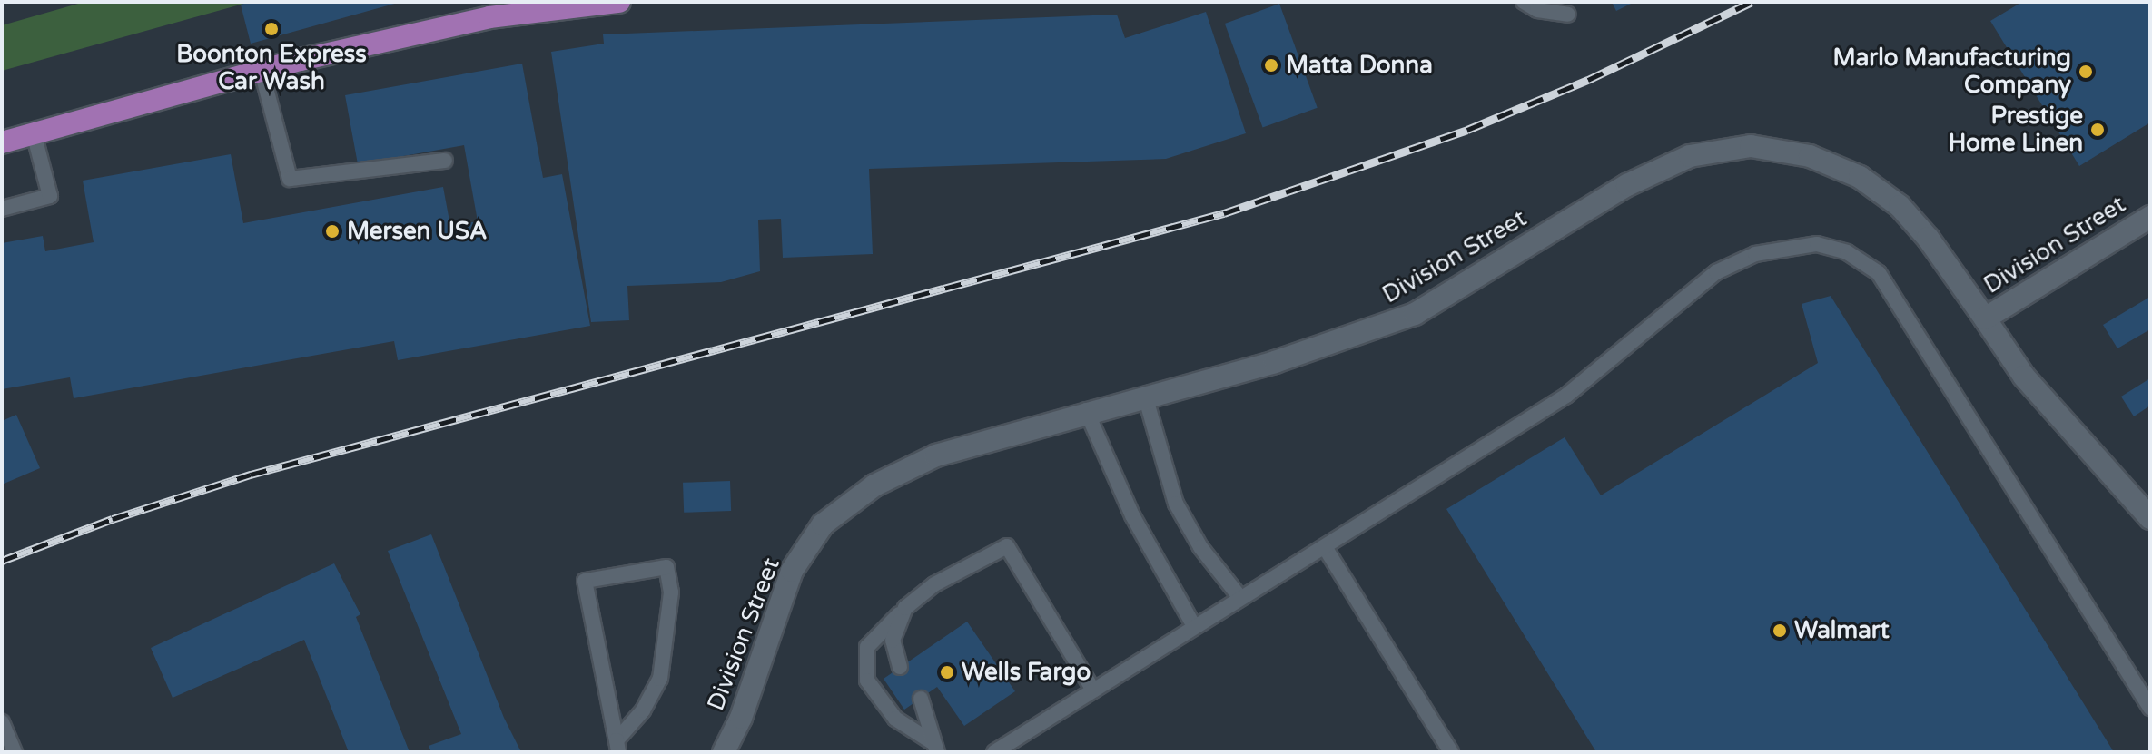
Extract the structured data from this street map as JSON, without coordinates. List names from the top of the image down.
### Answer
{
  "streets": {
    "street": ["Division Street"]
  },
  "places": [
    "Boonton Express Car Wash",
    "Matta Donna",
    "Marlo Manufacturing Company",
    "Prestige Home Linen",
    "Mersen USA",
    "Walmart",
    "Wells Fargo"
  ]
}
